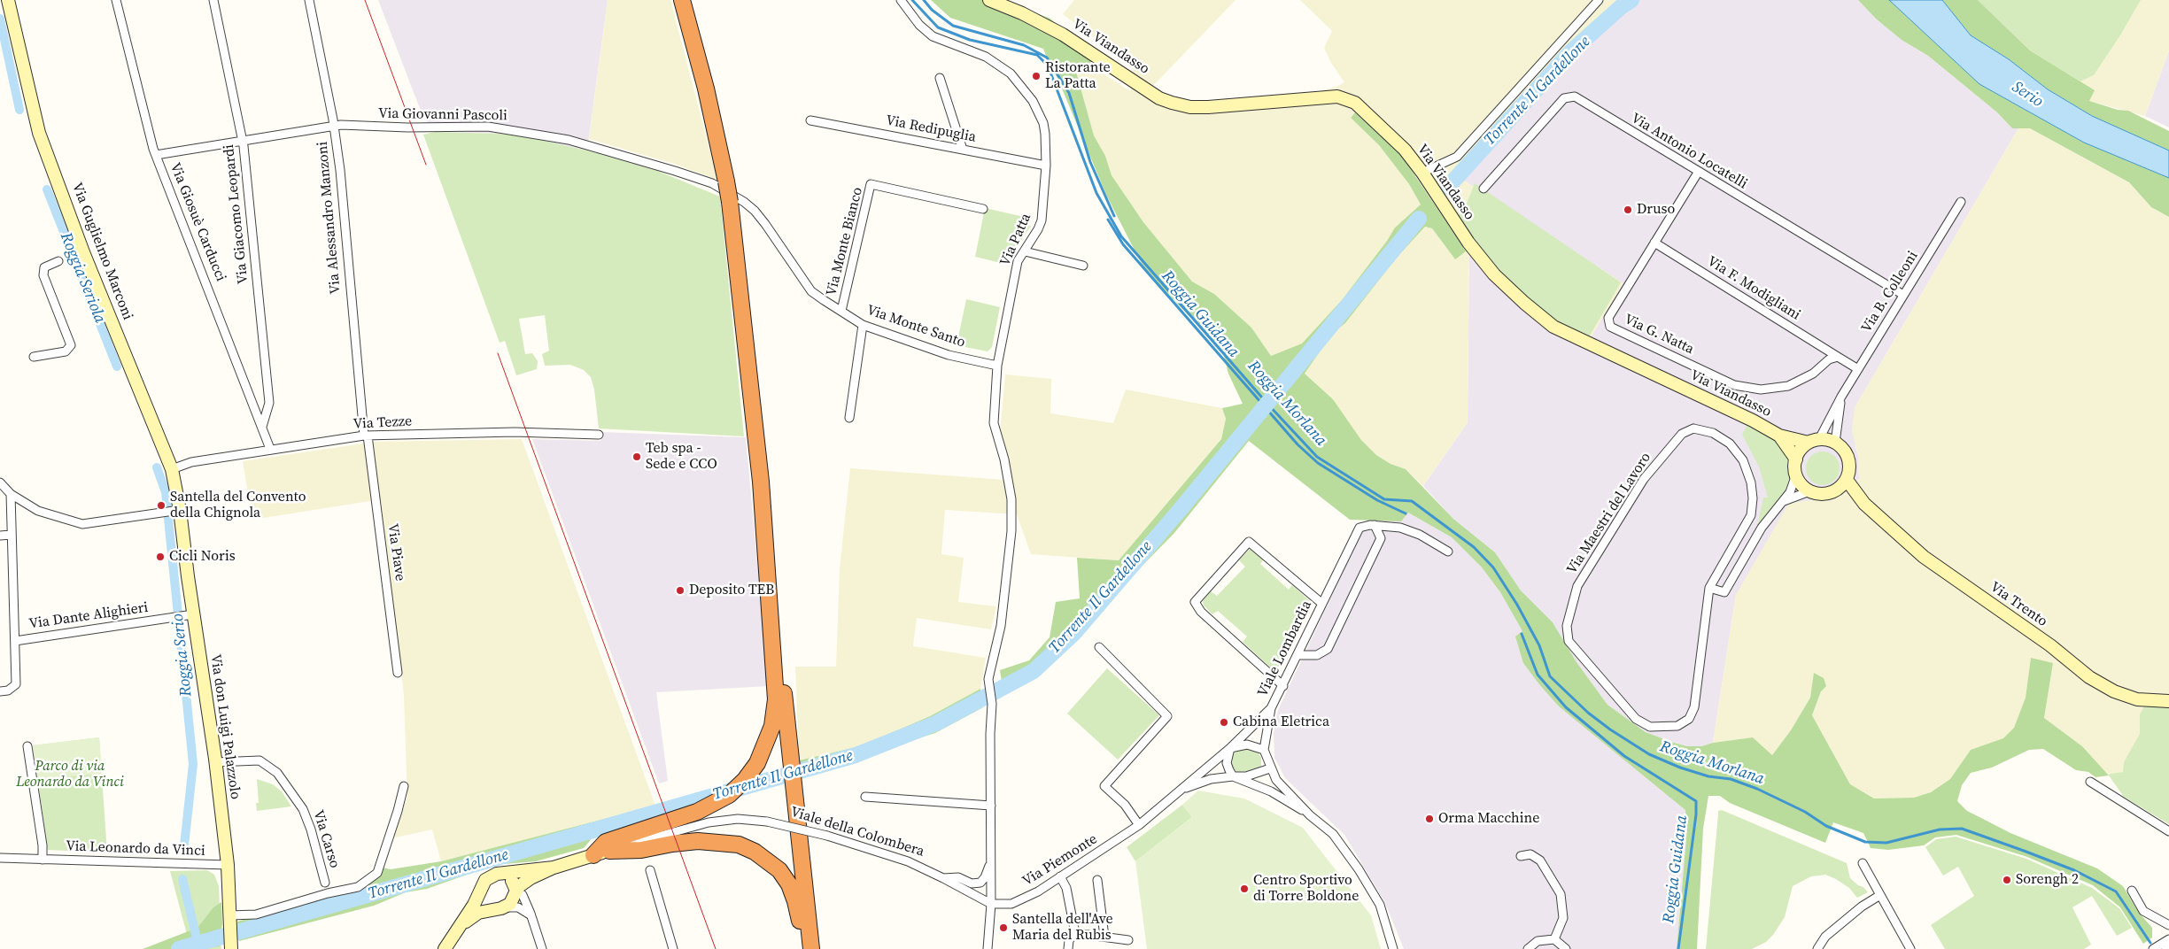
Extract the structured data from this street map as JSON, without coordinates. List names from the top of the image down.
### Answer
{
  "streets": {
    "street": [
      "Via Viandasso",
      "Via Giovanni Pascoli",
      "Via Redipuglia",
      "Via Antonio Locatelli",
      "Via Giacomo Leopardi",
      "Via Alessandro Manzoni",
      "Via Giosuè Carducci",
      "Via Patta",
      "Via Monte Bianco",
      "Via Guglielmo Marconi",
      "Via F. Modigliani",
      "Via B. Colleoni",
      "Via Monte Santo",
      "Via G. Natta",
      "Via Tezze",
      "Via Maestri del Lavoro",
      "Via Piave",
      "Via Trento",
      "Via Dante Alighieri",
      "Viale Lombardia",
      "Via don Luigi Palazzolo",
      "Viale della Colombera",
      "Via Carso",
      "Via Leonardo da Vinci",
      "Via Piemonte"
    ]
  },
  "crossings": [
    ["Via Viandasso", "Via B. Colleoni"],
    ["Via Viandasso", "Via Trento"],
    ["Via Giovanni Pascoli", "Via Giacomo Leopardi"],
    ["Via Giovanni Pascoli", "Via Alessandro Manzoni"],
    ["Via Giovanni Pascoli", "Via Giosuè Carducci"],
    ["Via Giovanni Pascoli", "Via Monte Santo"],
    ["Via Redipuglia", "Via Patta"],
    ["Via Antonio Locatelli", "Via B. Colleoni"],
    ["Via Antonio Locatelli", "Via G. Natta"],
    ["Via Giacomo Leopardi", "Via Giosuè Carducci"],
    ["Via Alessandro Manzoni", "Via Tezze"],
    ["Via Alessandro Manzoni", "Via Piave"],
    ["Via Giosuè Carducci", "Via Tezze"],
    ["Via Patta", "Via Monte Santo"],
    ["Via Monte Bianco", "Via Monte Santo"],
    ["Via Guglielmo Marconi", "Via Tezze"],
    ["Via Guglielmo Marconi", "Via don Luigi Palazzolo"],
    ["Via F. Modigliani", "Via G. Natta"],
    ["Via B. Colleoni", "Via Trento"],
    ["Via Tezze", "Via Piave"],
    ["Via Dante Alighieri", "Via don Luigi Palazzolo"],
    ["Viale Lombardia", "Via Piemonte"],
    ["Via don Luigi Palazzolo", "Via Carso"],
    ["Via don Luigi Palazzolo", "Via Leonardo da Vinci"],
    ["Viale della Colombera", "Via Piemonte"]
  ],
  "water": [
    "Torrente Il Gardellone",
    "Serio",
    "Roggia Seriola",
    "Roggia Guidana",
    "Roggia Morlana",
    "Roggia Serio"
  ],
  "parks": ["Parco di via Leonardo da Vinci"],
  "places": [
    "Ristorante La Patta",
    "Druso",
    "Teb spa - Sede e CCO",
    "Santella del Convento della Chignola",
    "Cicli Noris",
    "Deposito TEB",
    "Cabina Eletrica",
    "Orma Macchine",
    "Sorengh 2",
    "Centro Sportivo di Torre Boldone",
    "Santella dell'Ave Maria del Rubis"
  ]
}
